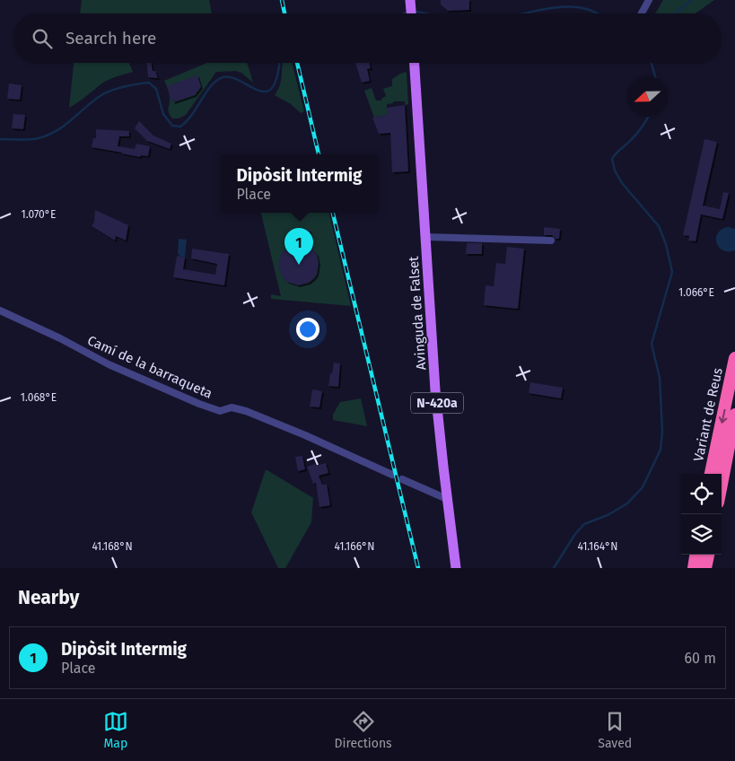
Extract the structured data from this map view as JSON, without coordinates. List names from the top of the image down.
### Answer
{
  "streets": {
    "highway": ["Variant de Reus"],
    "main road": ["Avinguda de Falset", "N-420a"],
    "street": ["Camí de la barraqueta"]
  },
  "north": "left",
  "page": {
    "search": "Search here",
    "popup": ["Dipòsit Intermig", "Place"],
    "pins": "1",
    "heading": "Nearby",
    "list": [
      {
        "mark": "1",
        "name": "Dipòsit Intermig",
        "note": "Place",
        "value": "60 m"
      }
    ],
    "nav": ["Map", "Directions", "Saved"]
  },
  "coordinates": [
    "1.070°E",
    "1.066°E",
    "1.068°E",
    "41.168°N",
    "41.166°N",
    "41.164°N"
  ]
}
